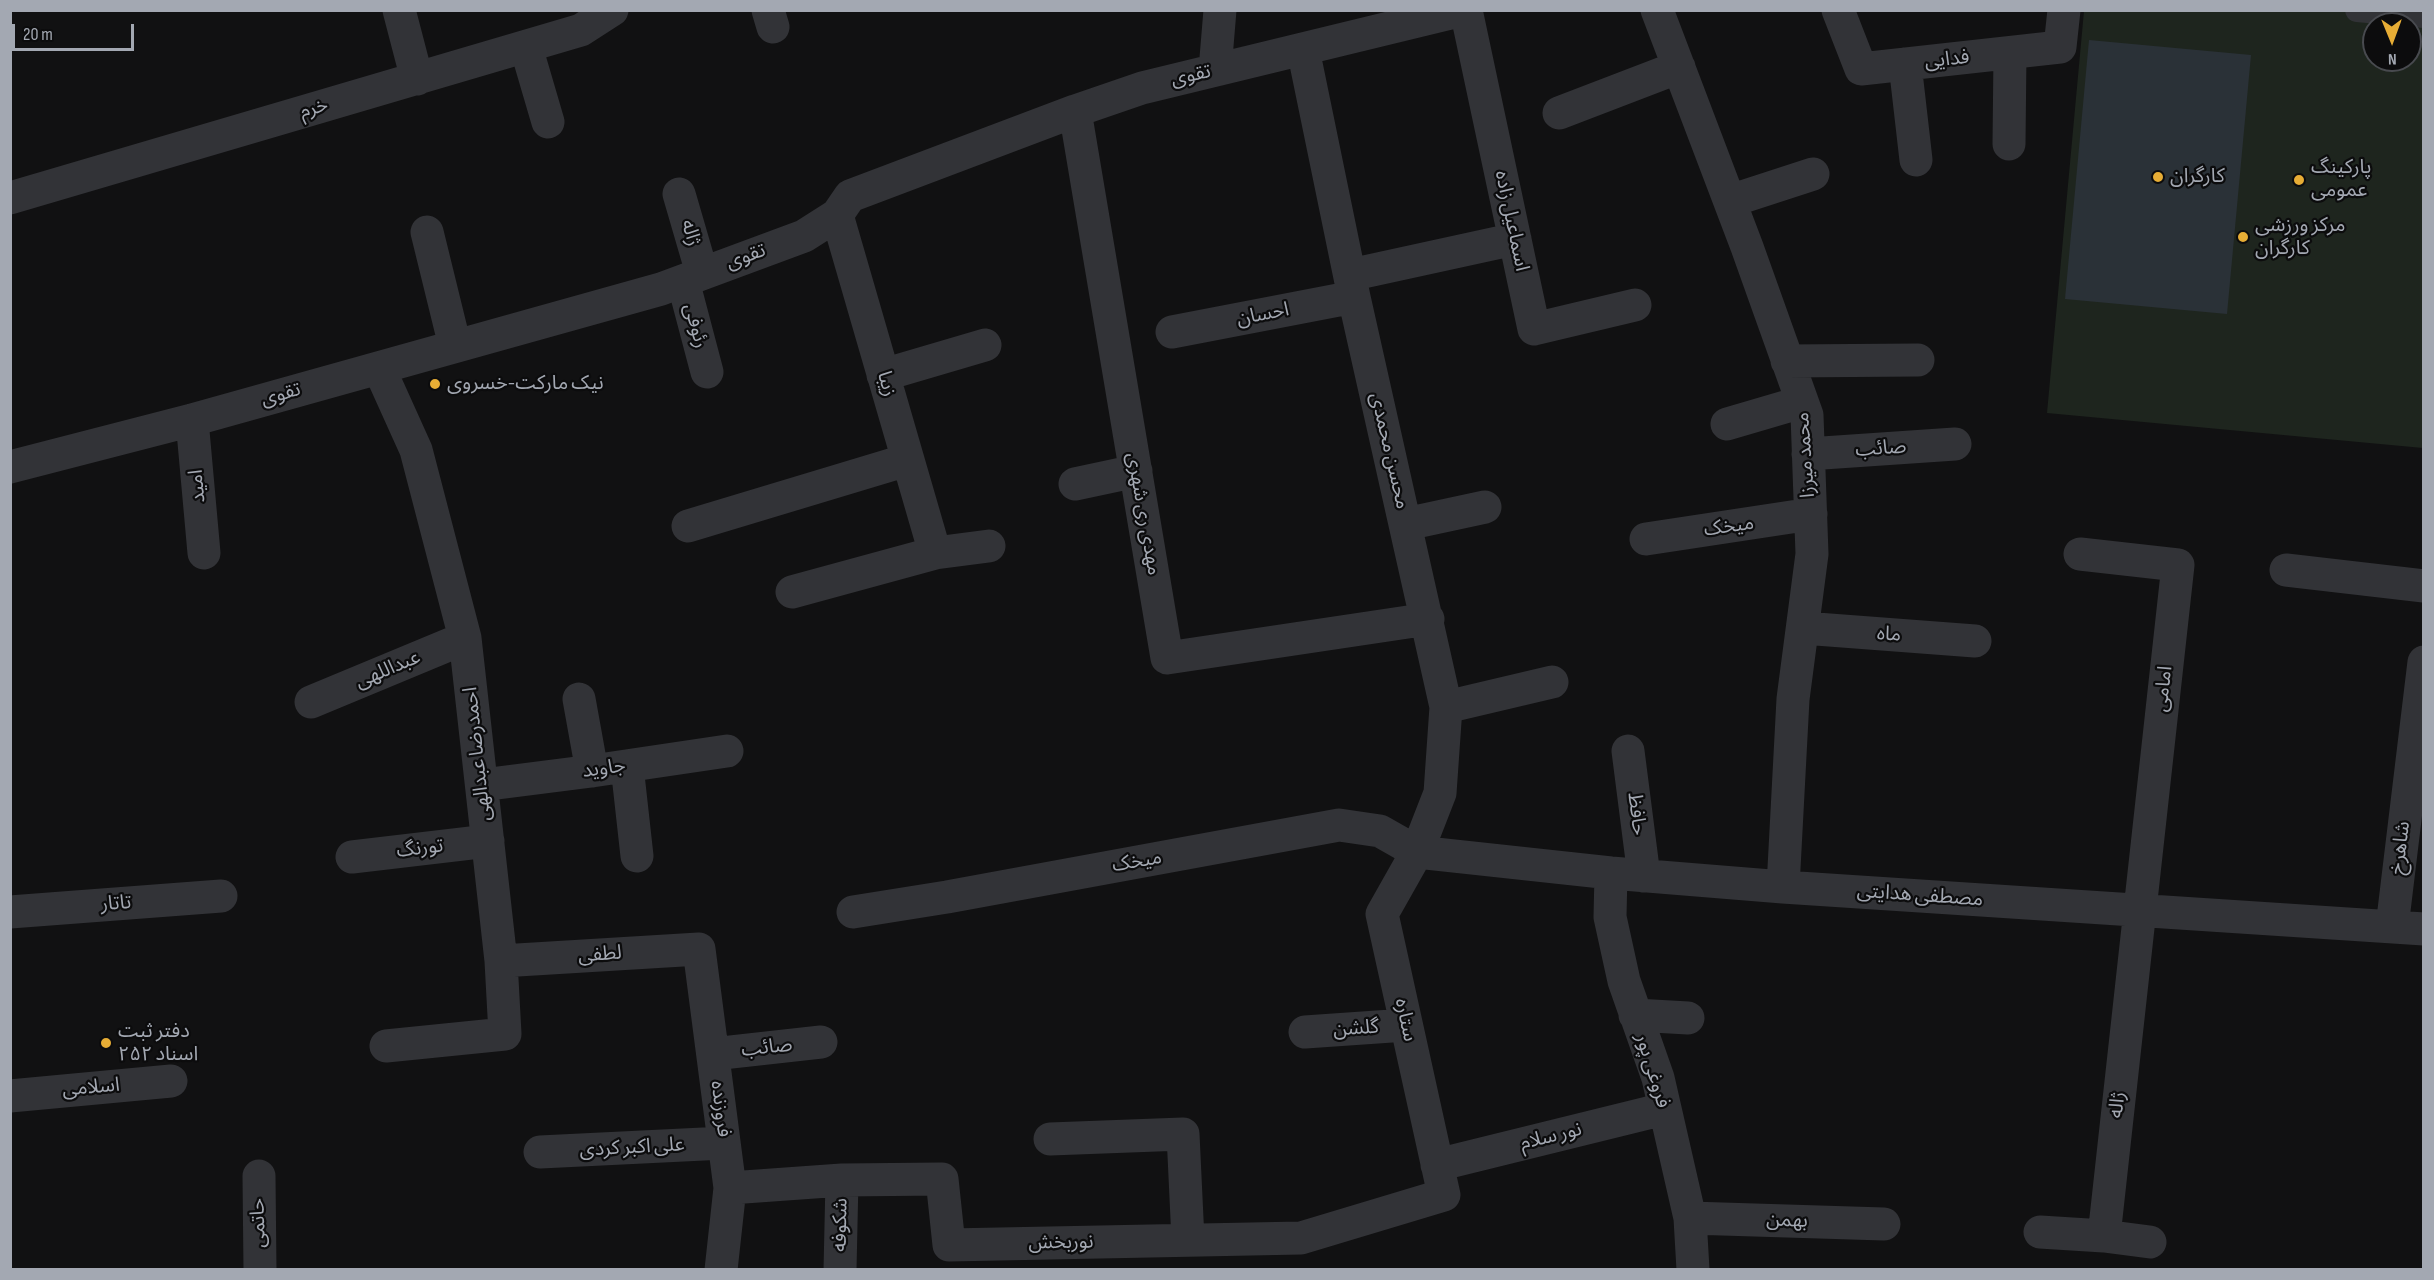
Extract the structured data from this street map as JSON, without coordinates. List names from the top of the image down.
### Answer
{
  "streets": {
    "street": [
      "فدایی",
      "تقوی",
      "خرم",
      "اسماعیل زاده",
      "ژاله",
      "احسان",
      "رئوفی",
      "زیبا",
      "صائب",
      "محسن محمدی",
      "محمد میرزا",
      "امید",
      "مهدی ری شهری",
      "میخک",
      "ماه",
      "عبداللهی",
      "امامی",
      "احمدرضا عبدالهی",
      "جاوید",
      "حافظ",
      "شاهرخ",
      "تورنگ",
      "مصطفی هدایتی",
      "تاتار",
      "لطفی",
      "ستاره",
      "گلشن",
      "فروغی پور",
      "اسلامی",
      "فروزنده",
      "نور سلام",
      "علی اکبر کردی",
      "بهمن",
      "حاتمی",
      "شکوفه",
      "نوربخش"
    ]
  },
  "crossings": [
    ["تقوی", "اسماعیل زاده"],
    ["تقوی", "ژاله"],
    ["تقوی", "رئوفی"],
    ["تقوی", "زیبا"],
    ["تقوی", "محسن محمدی"],
    ["تقوی", "امید"],
    ["تقوی", "مهدی ری شهری"],
    ["تقوی", "احمدرضا عبدالهی"],
    ["اسماعیل زاده", "احسان"],
    ["ژاله", "رئوفی"],
    ["ژاله", "امامی"],
    ["ژاله", "مصطفی هدایتی"],
    ["احسان", "محسن محمدی"],
    ["صائب", "محمد میرزا"],
    ["صائب", "فروزنده"],
    ["محسن محمدی", "مهدی ری شهری"],
    ["محسن محمدی", "میخک"],
    ["محسن محمدی", "مصطفی هدایتی"],
    ["محسن محمدی", "ستاره"],
    ["محمد میرزا", "میخک"],
    ["محمد میرزا", "ماه"],
    ["محمد میرزا", "مصطفی هدایتی"],
    ["میخک", "مصطفی هدایتی"],
    ["میخک", "ستاره"],
    ["عبداللهی", "احمدرضا عبدالهی"],
    ["امامی", "مصطفی هدایتی"],
    ["احمدرضا عبدالهی", "جاوید"],
    ["احمدرضا عبدالهی", "تورنگ"],
    ["احمدرضا عبدالهی", "لطفی"],
    ["حافظ", "مصطفی هدایتی"],
    ["شاهرخ", "مصطفی هدایتی"],
    ["مصطفی هدایتی", "ستاره"],
    ["مصطفی هدایتی", "فروغی پور"],
    ["لطفی", "فروزنده"],
    ["ستاره", "گلشن"],
    ["ستاره", "نور سلام"],
    ["ستاره", "نوربخش"],
    ["فروغی پور", "نور سلام"],
    ["فروغی پور", "بهمن"],
    ["فروزنده", "علی اکبر کردی"],
    ["فروزنده", "نوربخش"],
    ["نور سلام", "نوربخش"],
    ["شکوفه", "نوربخش"]
  ],
  "places": [
    "کارگران",
    "پارکینگ عمومی",
    "مرکز ورزشی کارگران",
    "نیک مارکت-خسروی",
    "دفتر ثبت اسناد ۲۵۲"
  ],
  "scale_bar": "20 m",
  "north": "bottom"
}
